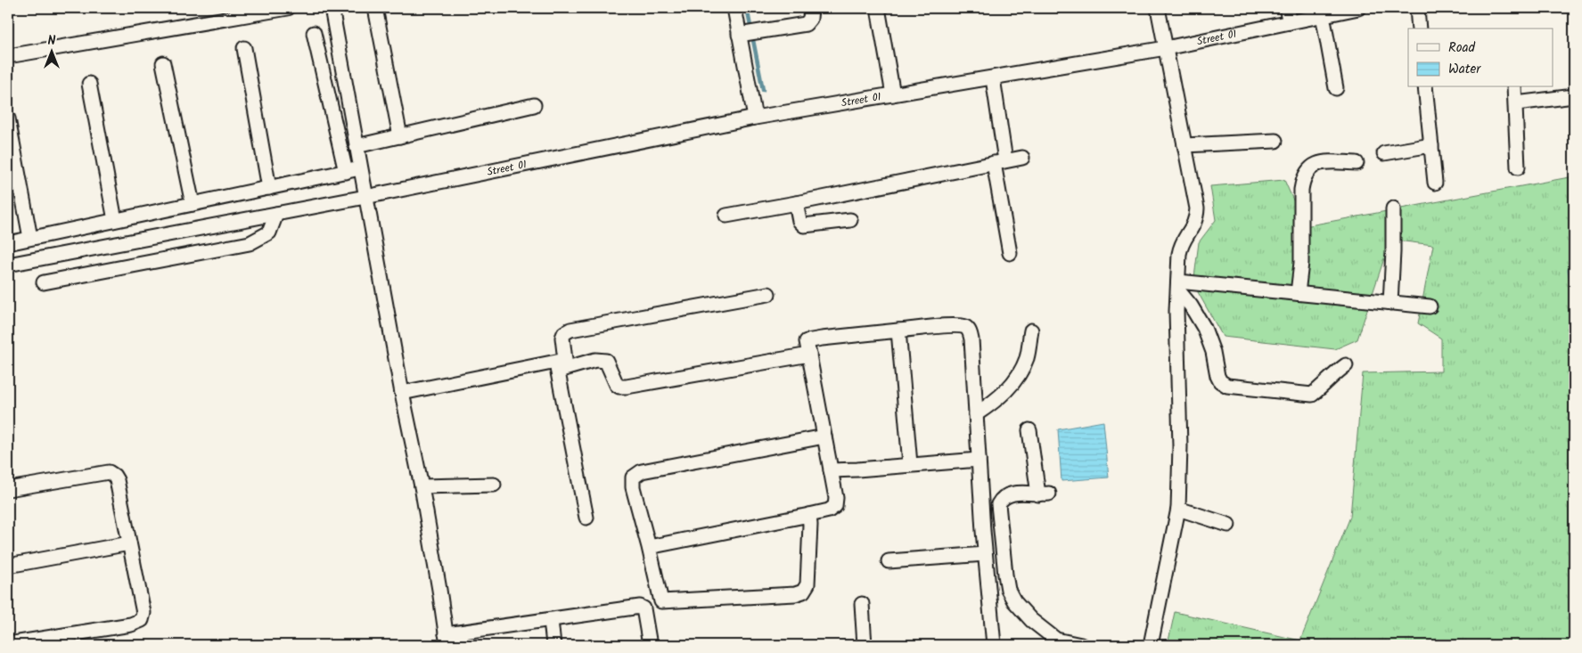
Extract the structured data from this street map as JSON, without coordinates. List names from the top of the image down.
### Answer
{
  "streets": {
    "street": ["Street 01"]
  },
  "legend": ["Road", "Water"],
  "north": "top"
}
